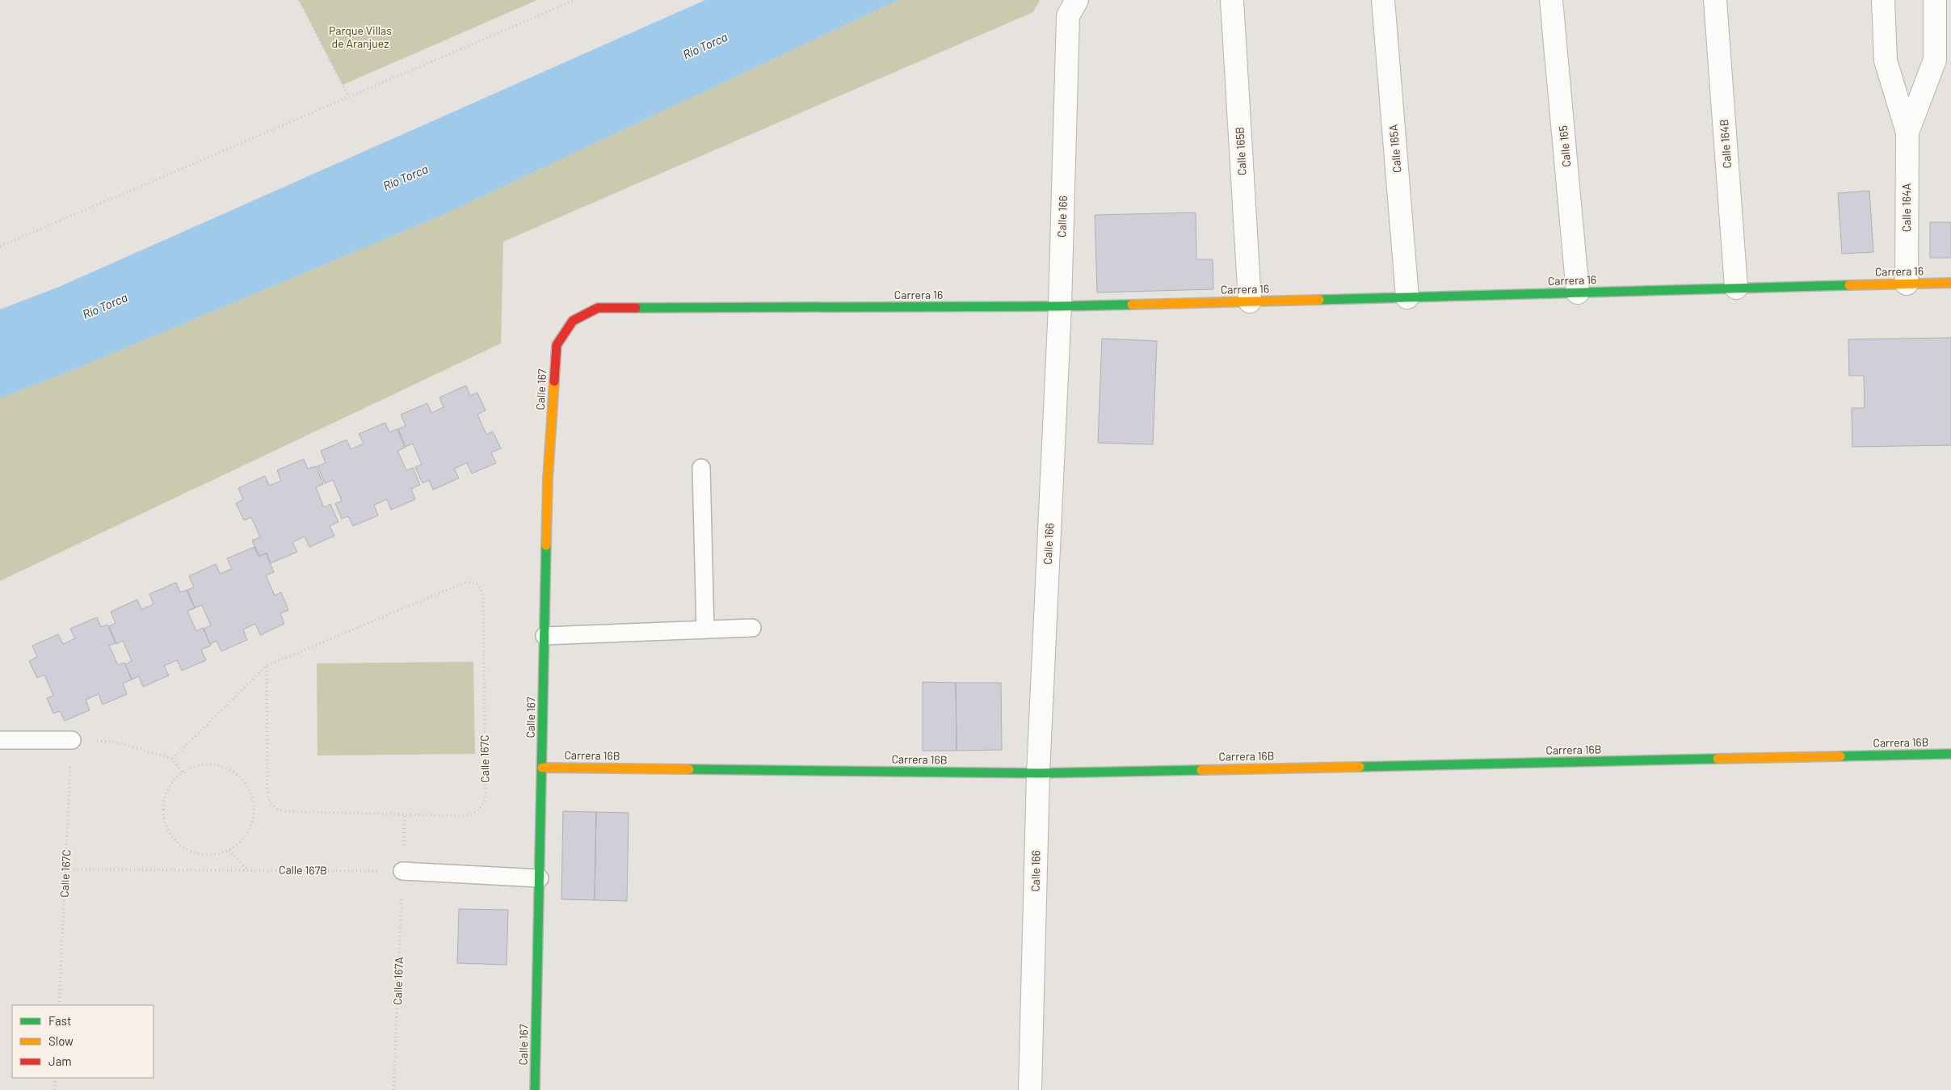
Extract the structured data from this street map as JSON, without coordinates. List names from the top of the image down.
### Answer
{
  "streets": {
    "street": [
      "Calle 164B",
      "Calle 165",
      "Calle 165A",
      "Calle 165B",
      "Calle 164A",
      "Calle 166",
      "Carrera 16",
      "Calle 167",
      "Carrera 16B"
    ],
    "path": ["Calle 167C", "Calle 167B", "Calle 167A"]
  },
  "crossings": [
    ["Calle 164B", "Carrera 16"],
    ["Calle 165", "Carrera 16"],
    ["Calle 165A", "Carrera 16"],
    ["Calle 165B", "Carrera 16"],
    ["Calle 164A", "Carrera 16"],
    ["Calle 166", "Carrera 16"],
    ["Calle 166", "Carrera 16B"],
    ["Carrera 16", "Calle 167"],
    ["Calle 167", "Carrera 16B"],
    ["Calle 167C", "Calle 167B"],
    ["Calle 167B", "Calle 167A"]
  ],
  "water": ["Río Torca"],
  "parks": ["Parque Villas de Aranjuez"],
  "legend": ["Fast", "Slow", "Jam"]
}
